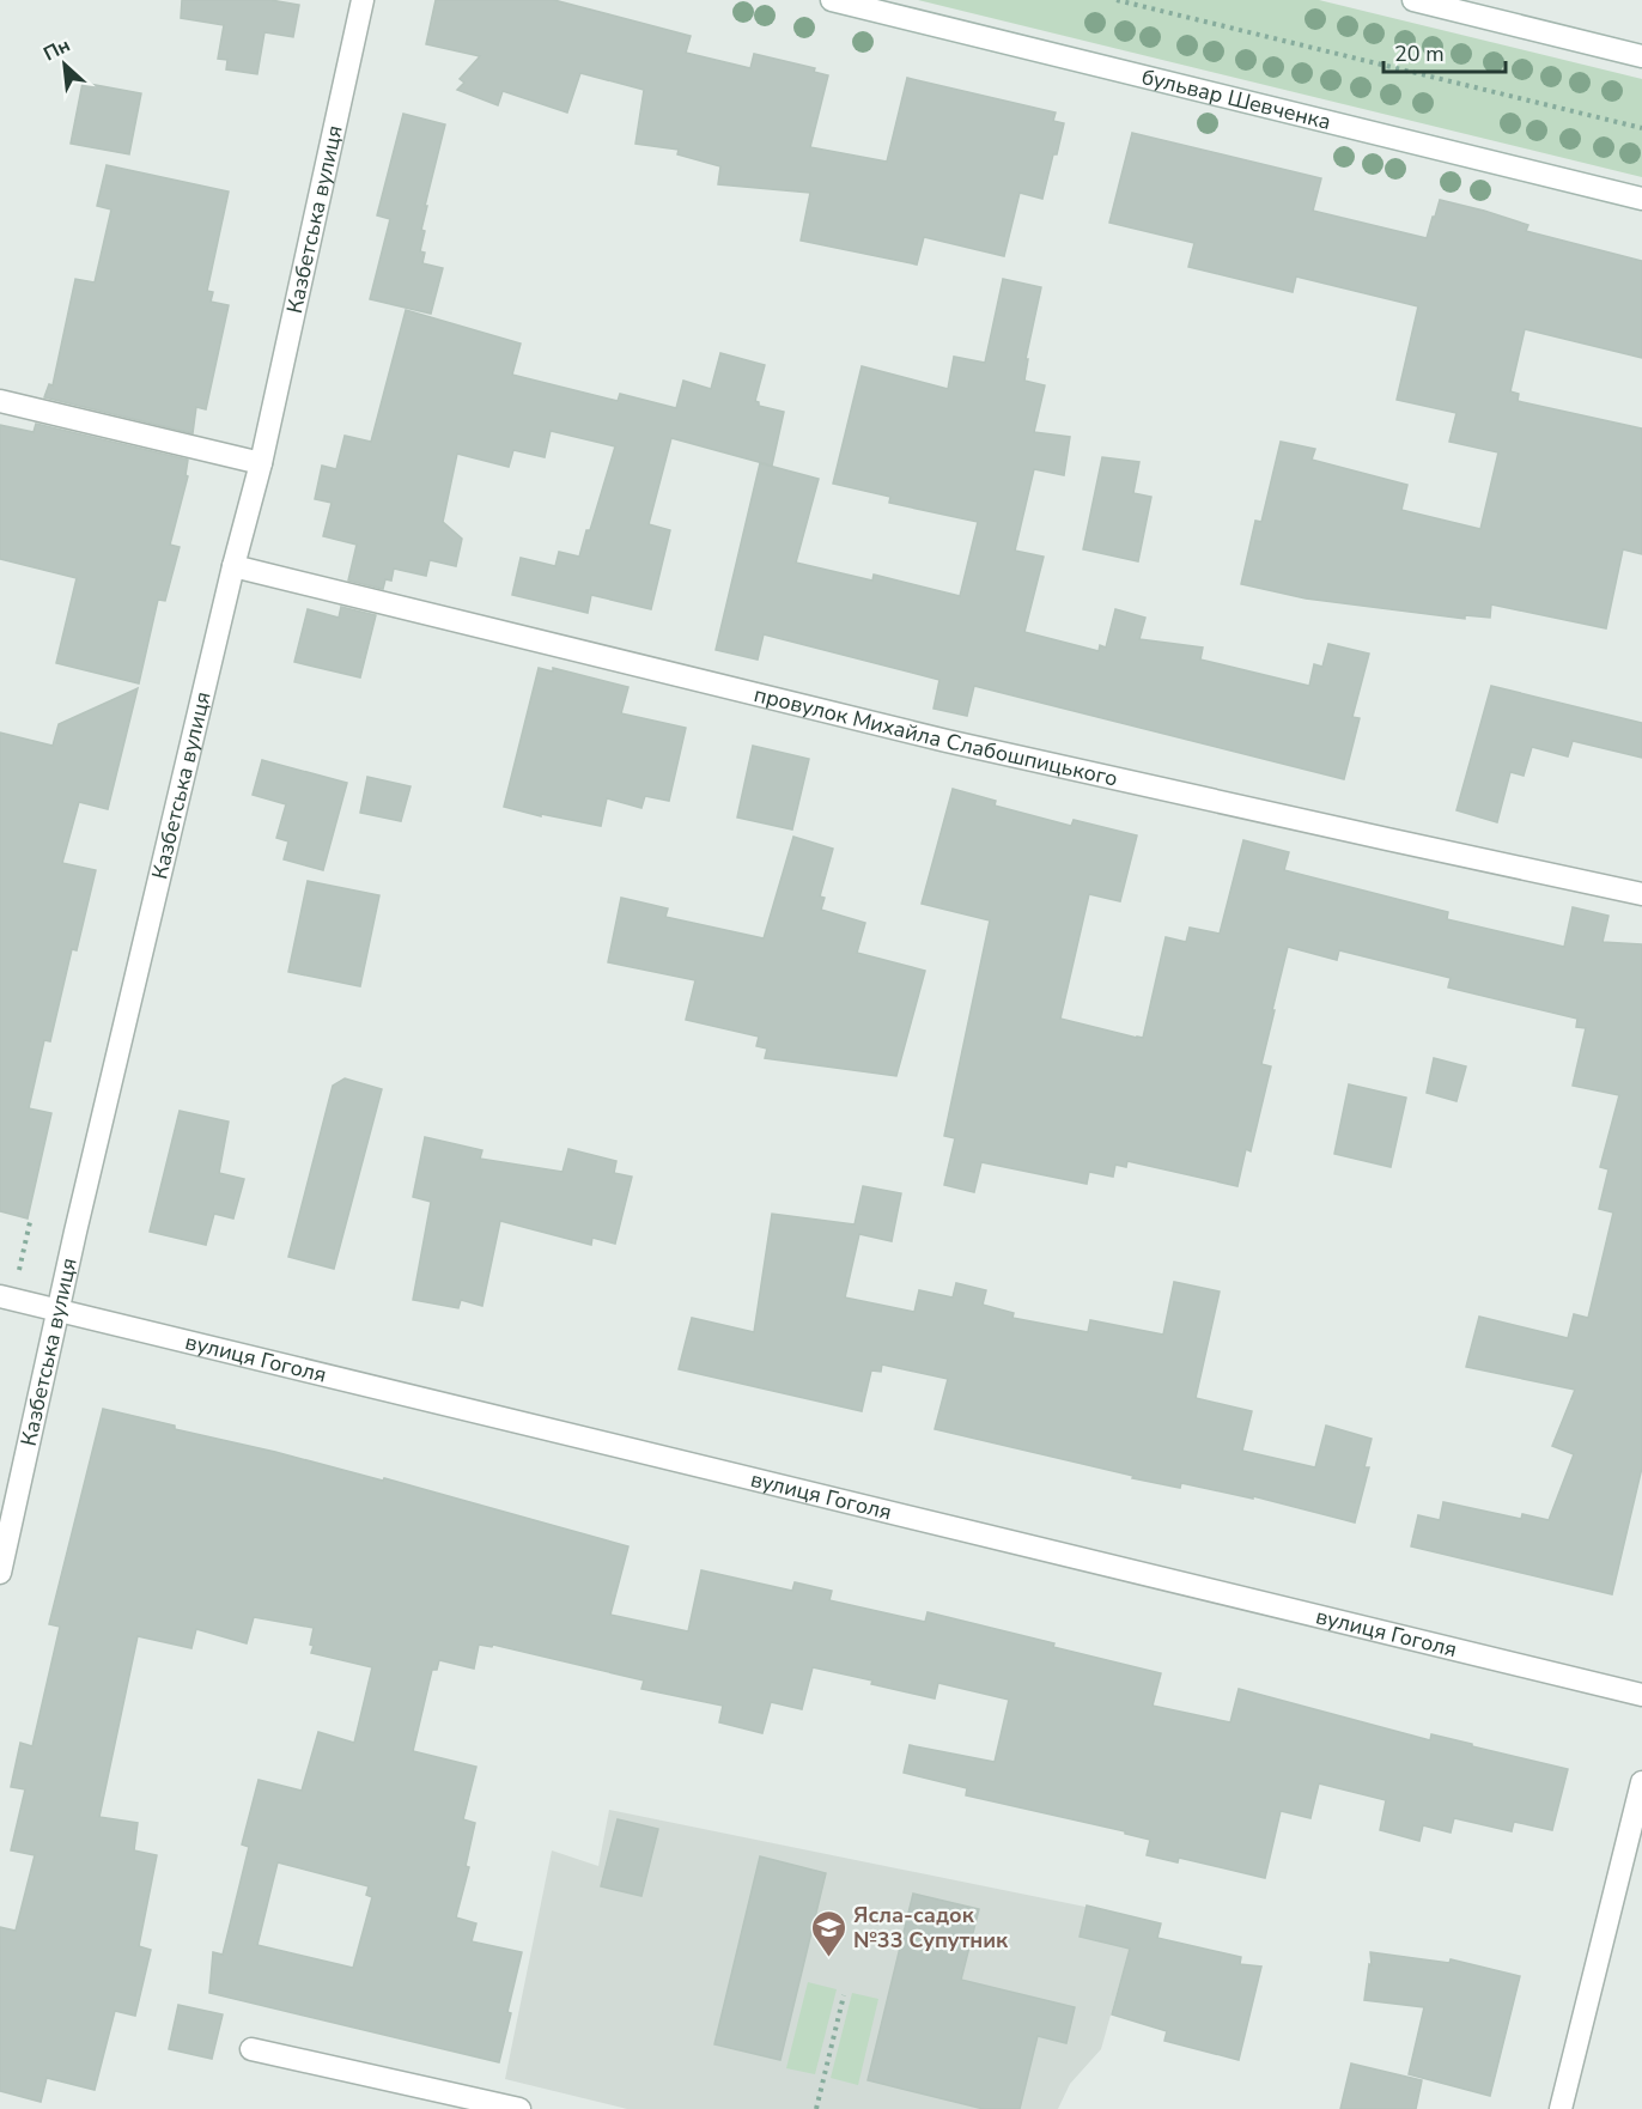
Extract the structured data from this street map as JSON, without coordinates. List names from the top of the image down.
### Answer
{
  "streets": {
    "street": [
      "бульвар Шевченка",
      "Казбетська вулиця",
      "провулок Михайла Слабошпицького",
      "вулиця Гоголя"
    ]
  },
  "crossings": [
    ["Казбетська вулиця", "провулок Михайла Слабошпицького"],
    ["Казбетська вулиця", "вулиця Гоголя"]
  ],
  "places": {
    "school or university": ["Ясла-садок №33 Супутник"]
  },
  "scale_bar": "20 m",
  "north": "top left"
}
